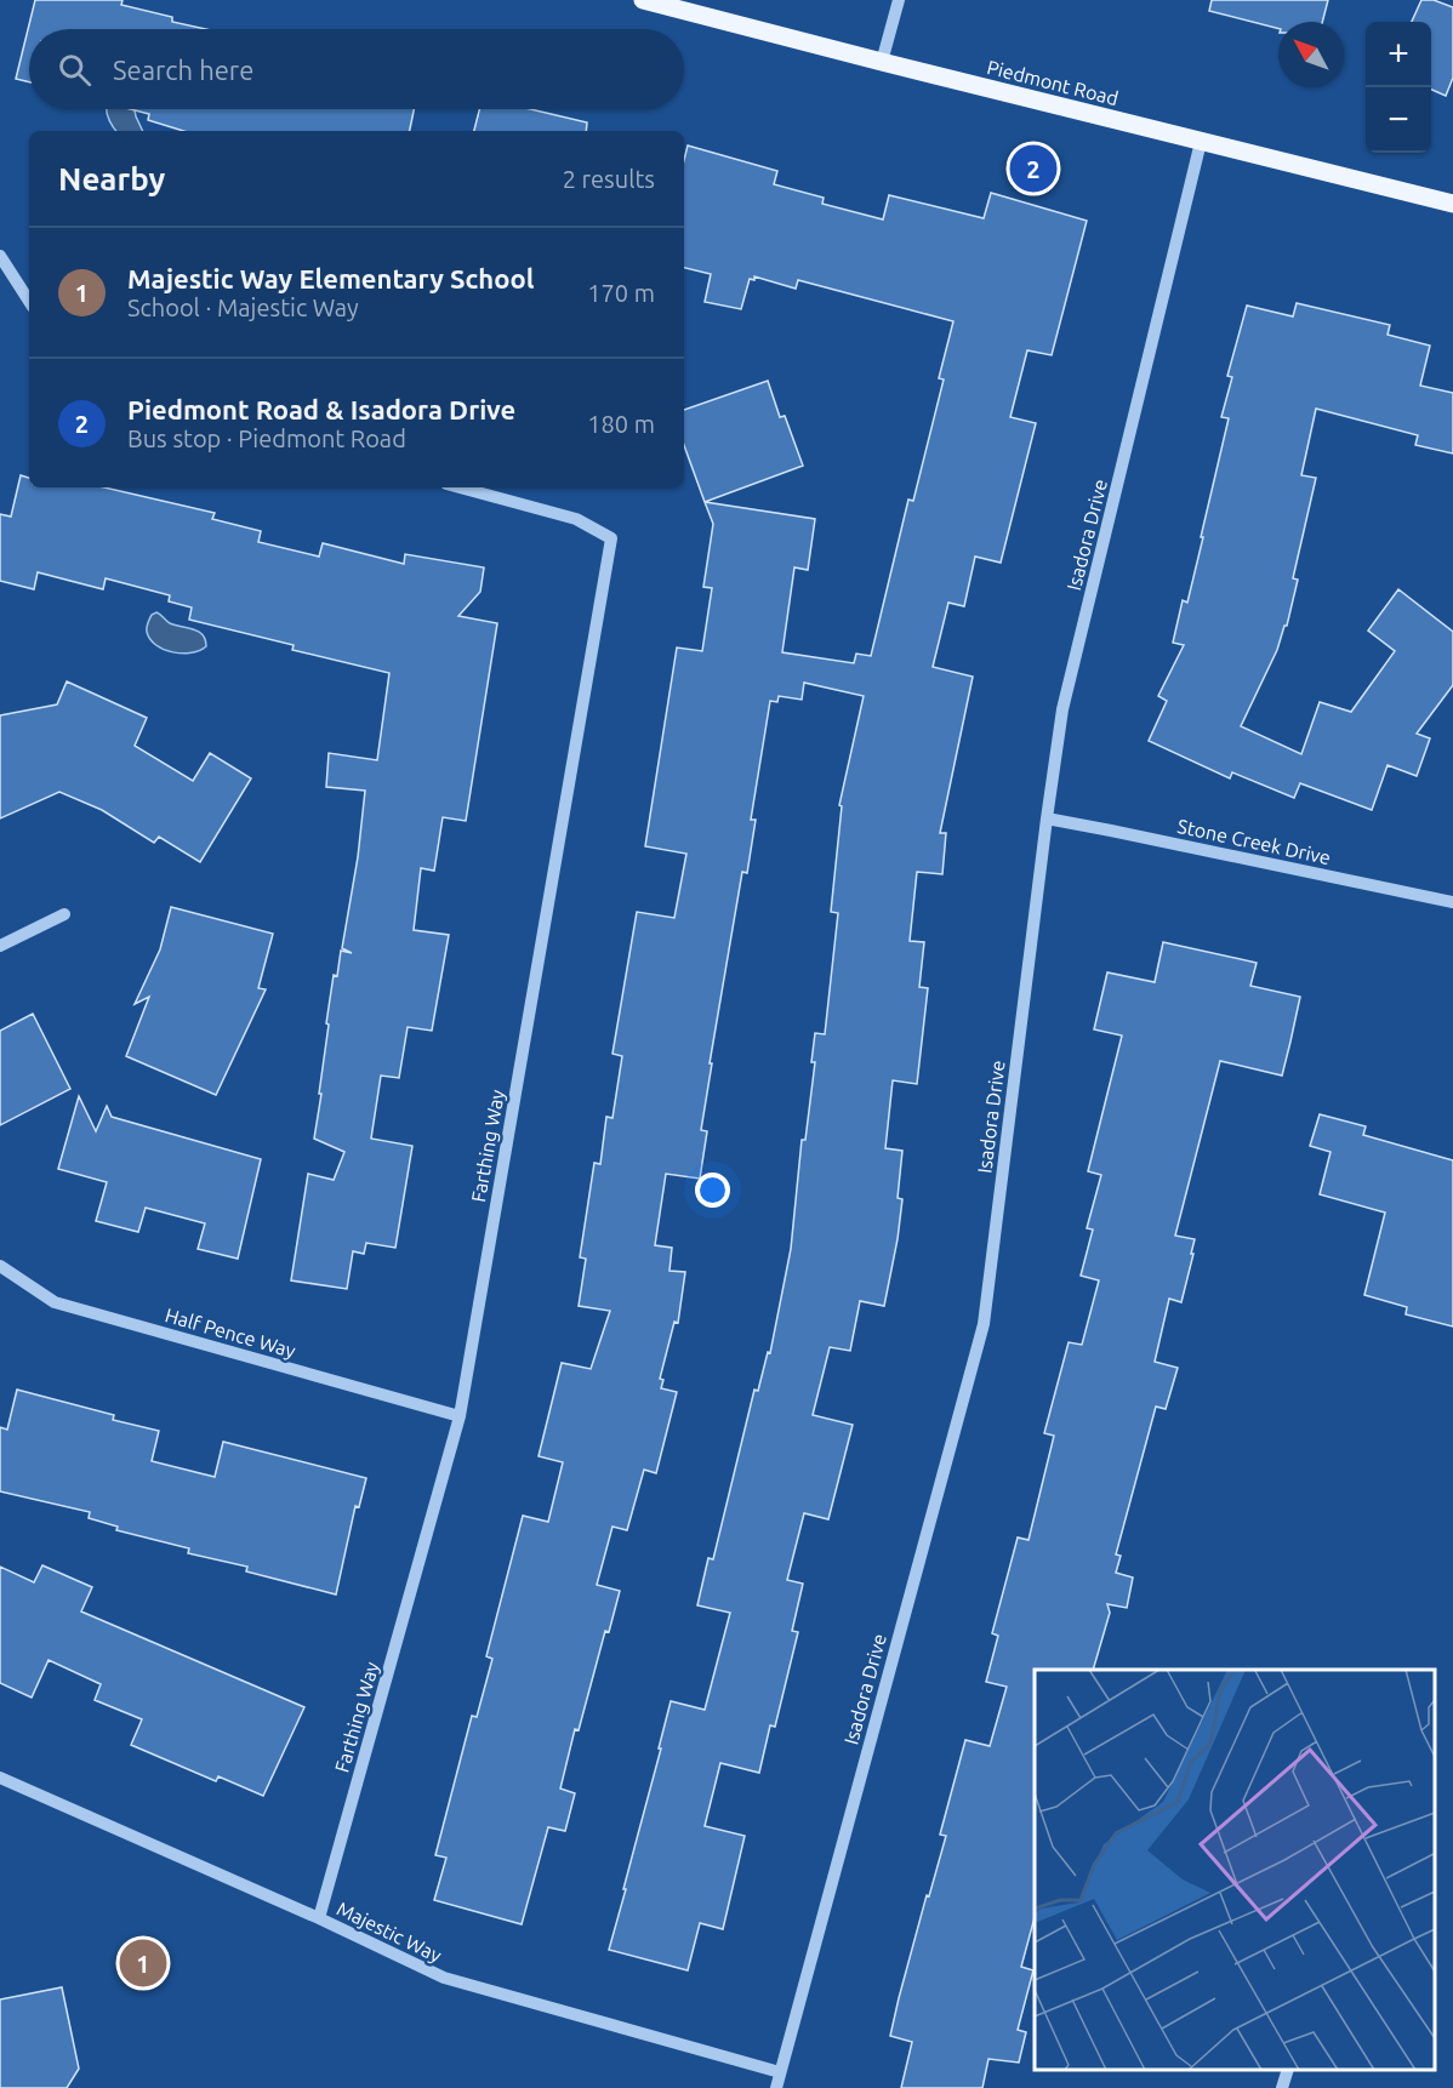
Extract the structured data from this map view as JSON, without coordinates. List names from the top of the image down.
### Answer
{
  "streets": {
    "main road": ["Piedmont Road"],
    "street": [
      "Isadora Drive",
      "Stone Creek Drive",
      "Farthing Way",
      "Half Pence Way",
      "Majestic Way"
    ]
  },
  "crossings": [
    ["Piedmont Road", "Isadora Drive"],
    ["Isadora Drive", "Stone Creek Drive"],
    ["Isadora Drive", "Majestic Way"],
    ["Farthing Way", "Half Pence Way"],
    ["Farthing Way", "Majestic Way"]
  ],
  "north": "top left",
  "page": {
    "map_buttons": ["+", "−"],
    "search": "Search here",
    "heading": ["Nearby", "2 results"],
    "pins": ["2", "1"],
    "list": [
      {
        "mark": "1",
        "name": "Majestic Way Elementary School",
        "note": "School · Majestic Way",
        "value": "170 m"
      },
      {
        "mark": "2",
        "name": "Piedmont Road & Isadora Drive",
        "note": "Bus stop · Piedmont Road",
        "value": "180 m"
      }
    ]
  }
}
